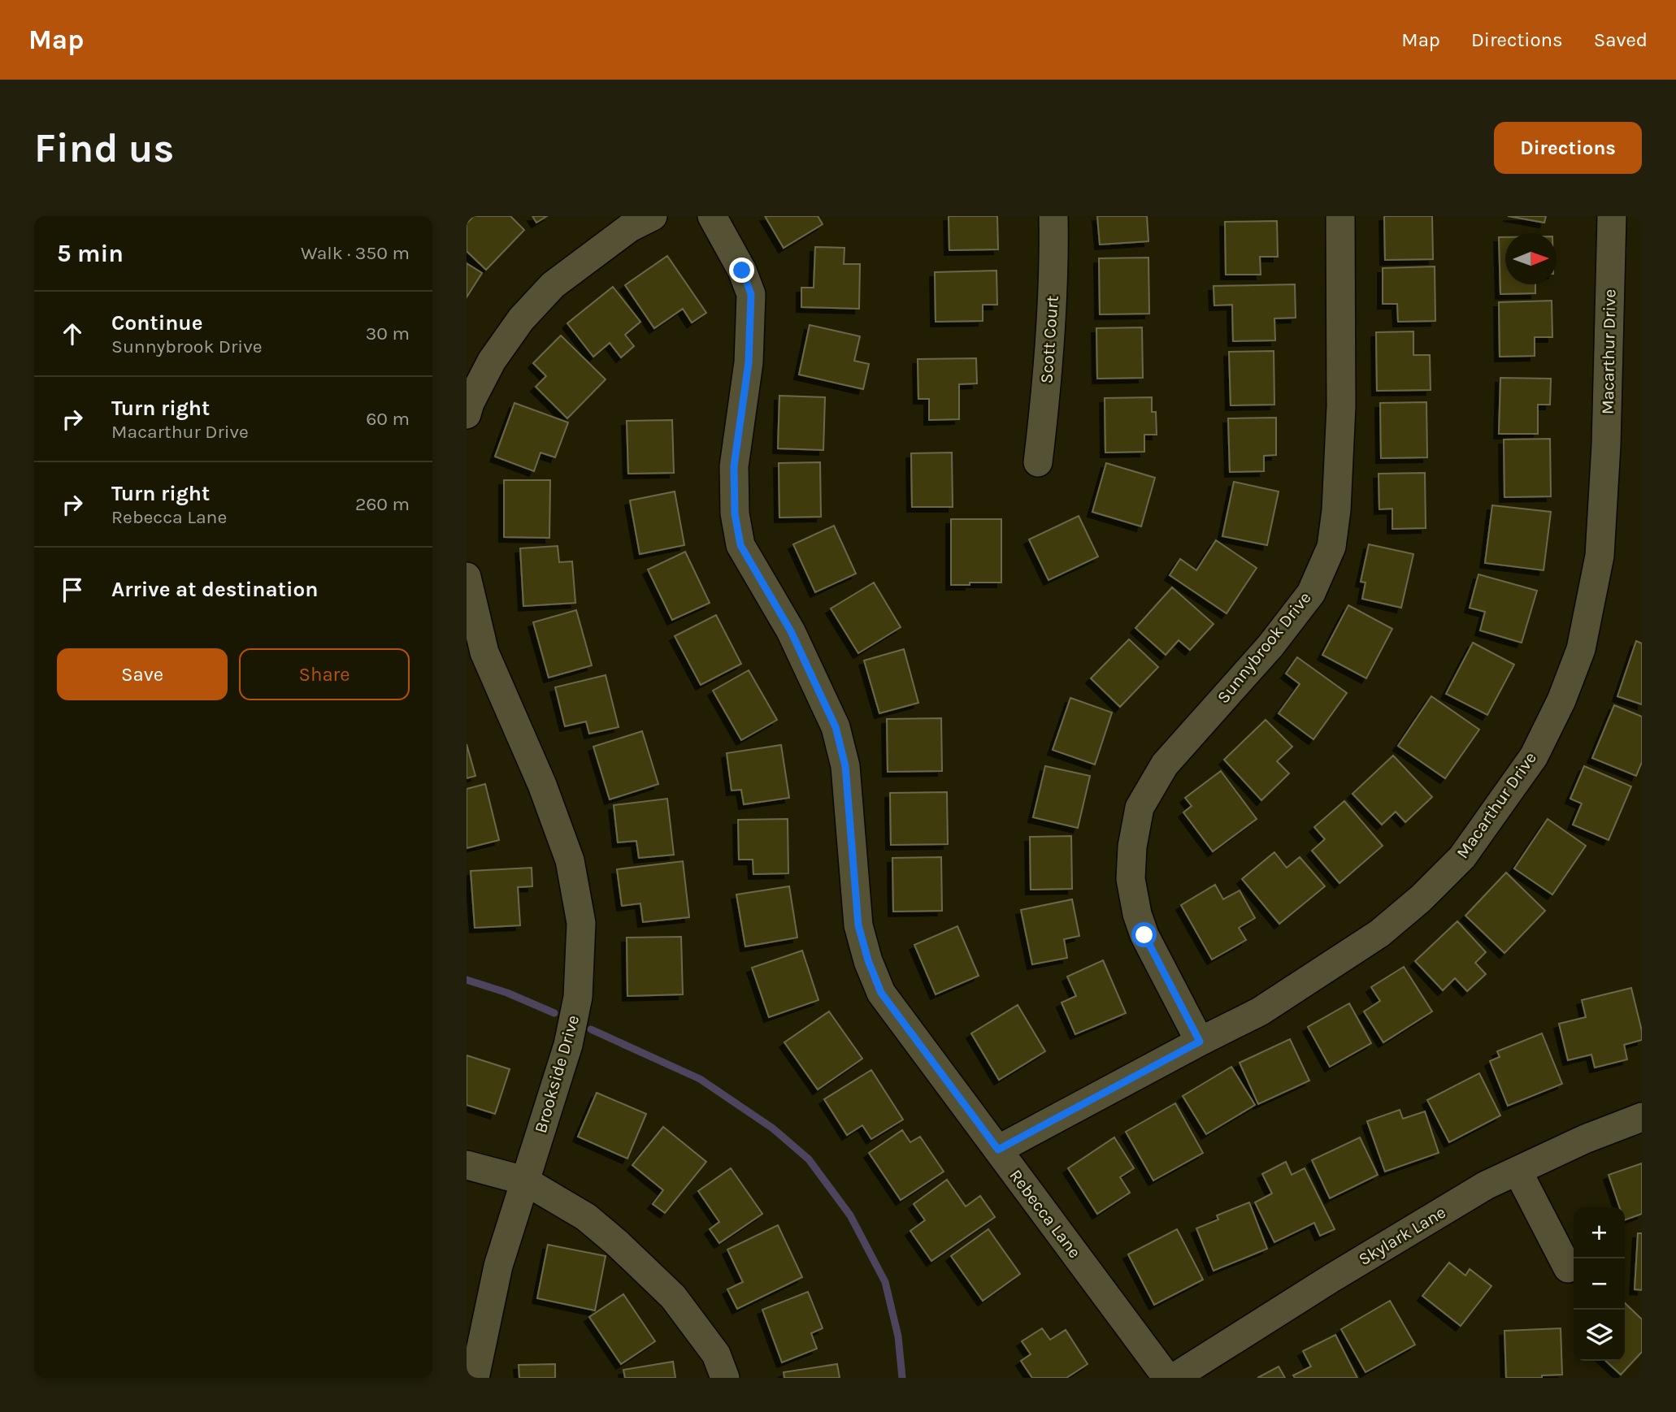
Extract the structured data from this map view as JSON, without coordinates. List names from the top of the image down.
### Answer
{
  "streets": {
    "street": [
      "Scott Court",
      "Macarthur Drive",
      "Sunnybrook Drive",
      "Brookside Drive",
      "Rebecca Lane",
      "Skylark Lane"
    ]
  },
  "crossings": [
    ["Macarthur Drive", "Sunnybrook Drive"],
    ["Macarthur Drive", "Rebecca Lane"]
  ],
  "north": "right",
  "page": {
    "header": "Map",
    "nav": ["Map", "Directions", "Saved"],
    "buttons": [
      "Directions",
      ["Save", "Share"]
    ],
    "title": "Find us",
    "heading": ["5 min", "Walk · 350 m"],
    "list": [
      ["Continue", "Sunnybrook Drive", "30 m"],
      ["Turn right", "Macarthur Drive", "60 m"],
      ["Turn right", "Rebecca Lane", "260 m"],
      "Arrive at destination"
    ],
    "map_buttons": ["+", "−"]
  }
}
